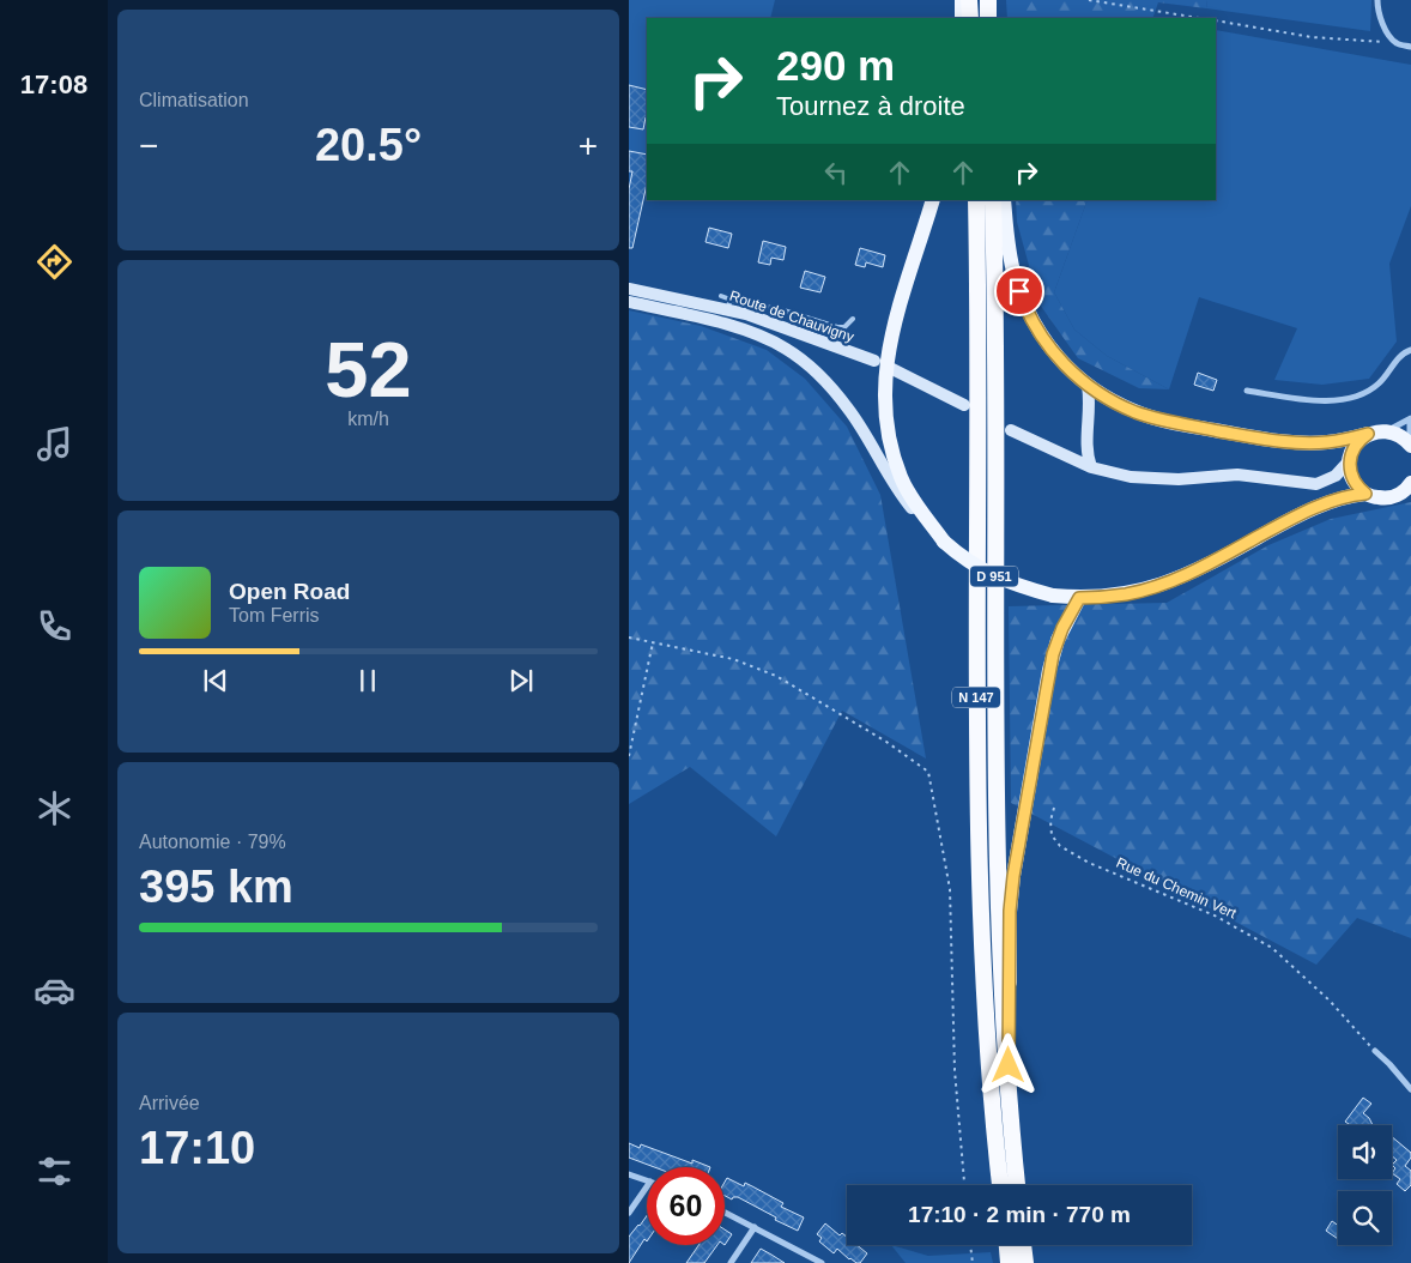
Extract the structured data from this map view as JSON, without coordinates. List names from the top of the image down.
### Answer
{
  "streets": {
    "highway": ["N 147"],
    "main road": ["Route de Chauvigny", "D 951"],
    "path": ["Rue du Chemin Vert"]
  },
  "crossings": [
    ["Route de Chauvigny", "D 951"]
  ],
  "page": {
    "tabs": "17:08",
    "tile": [
      "Climatisation",
      ["52", "km/h"],
      ["Autonomie · 79%", "395 km"],
      ["Arrivée", "17:10"]
    ],
    "turn": ["290 m", "Tournez à droite"],
    "heat": ["−", "20.5°", "+"],
    "song": ["Open Road", "Tom Ferris"],
    "limit": "60",
    "trip": "17:10 · 2 min · 770 m"
  }
}
